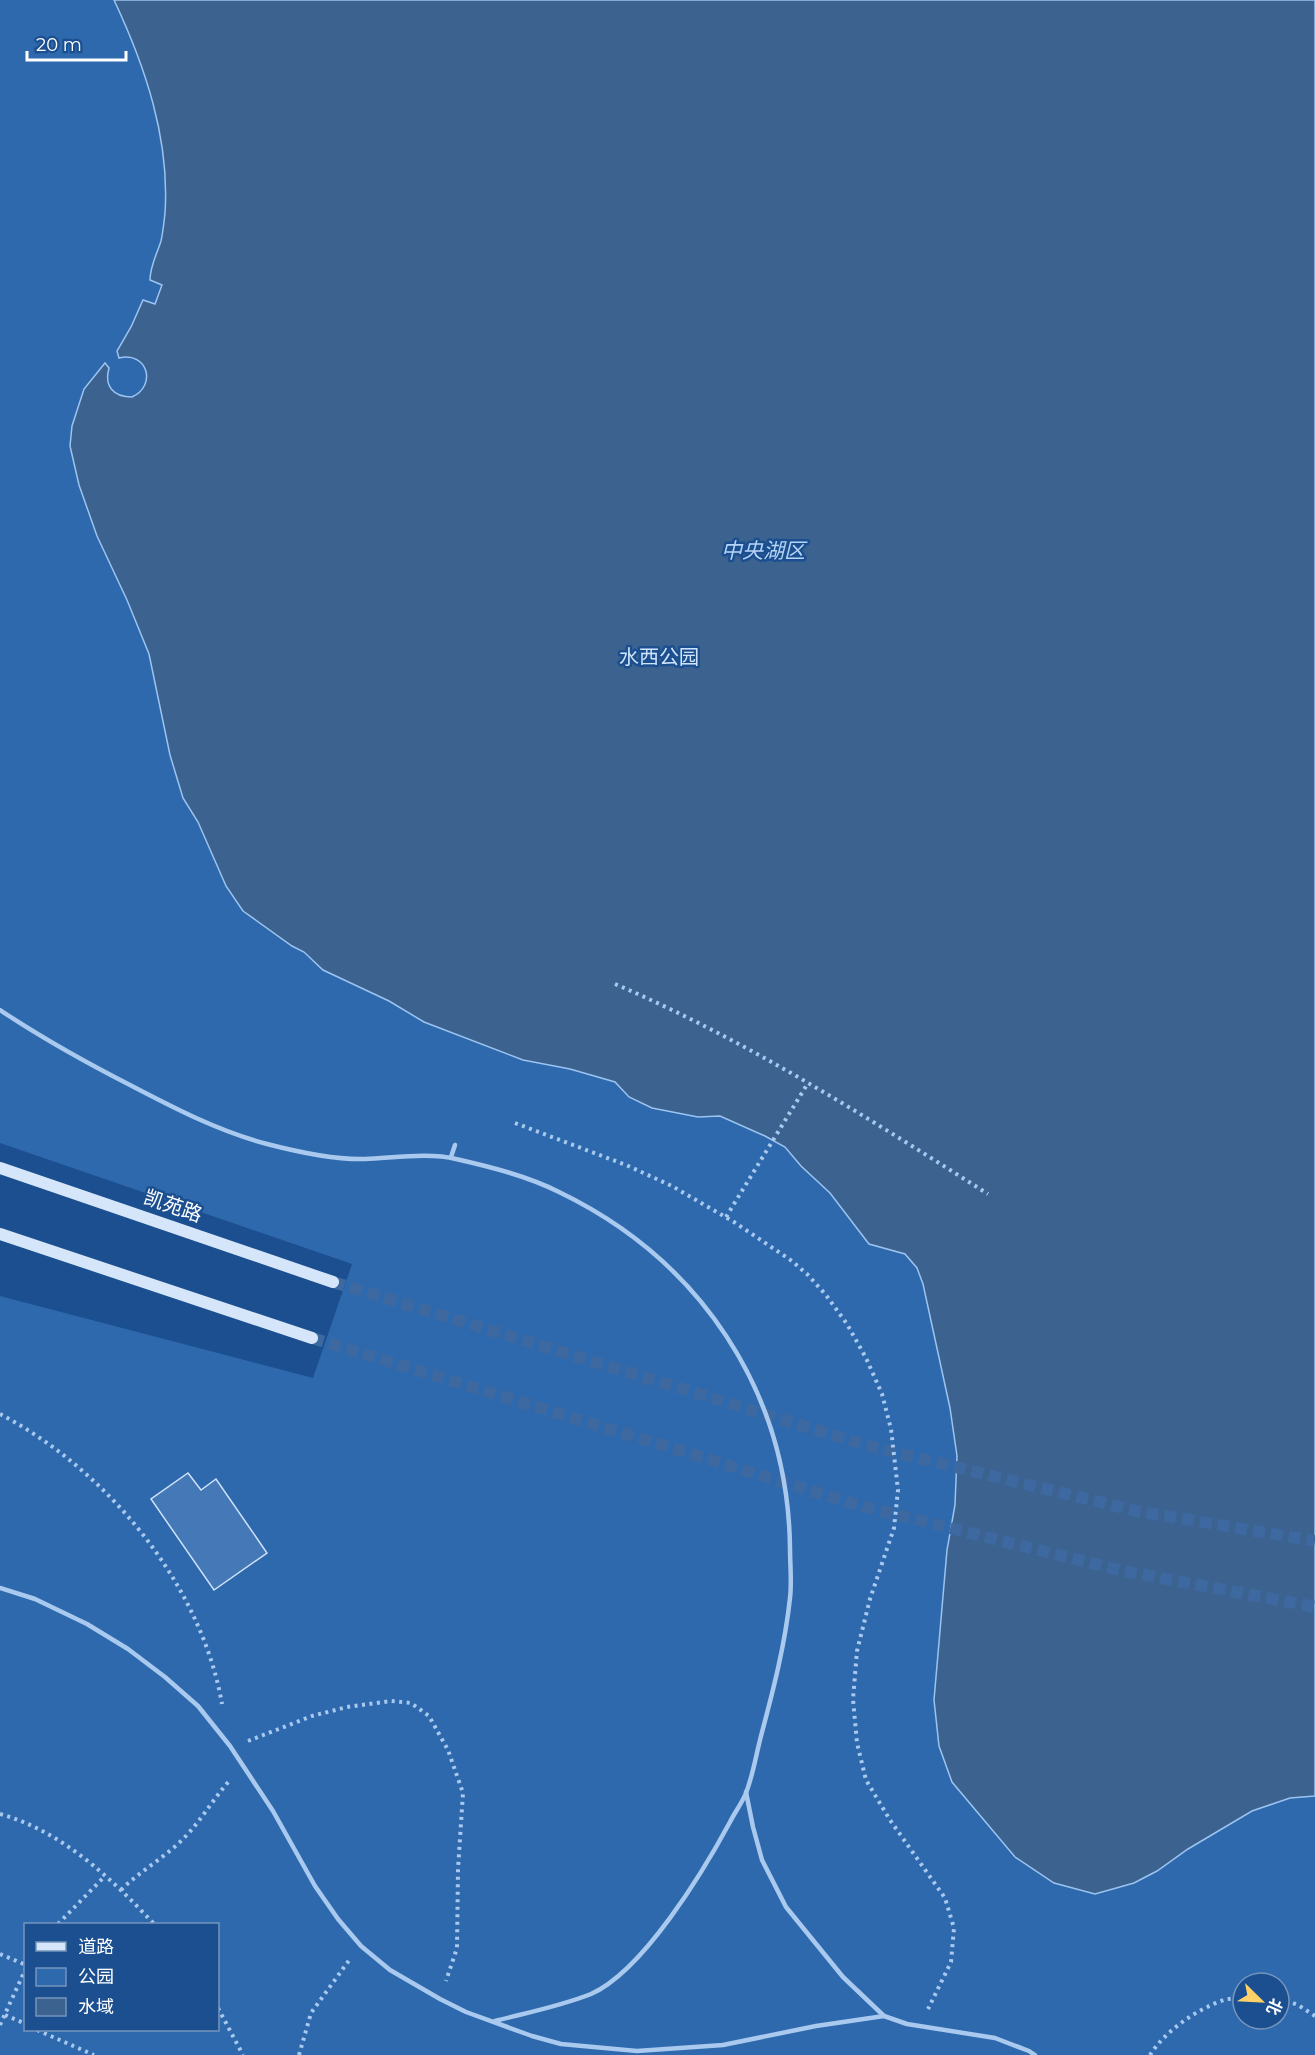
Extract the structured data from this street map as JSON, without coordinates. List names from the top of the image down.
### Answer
{
  "streets": {
    "main road": ["凯苑路"]
  },
  "water": ["中央湖区"],
  "parks": ["水西公园"],
  "legend": ["道路", "公园", "水域"],
  "scale_bar": "20 m",
  "north": "bottom right"
}
